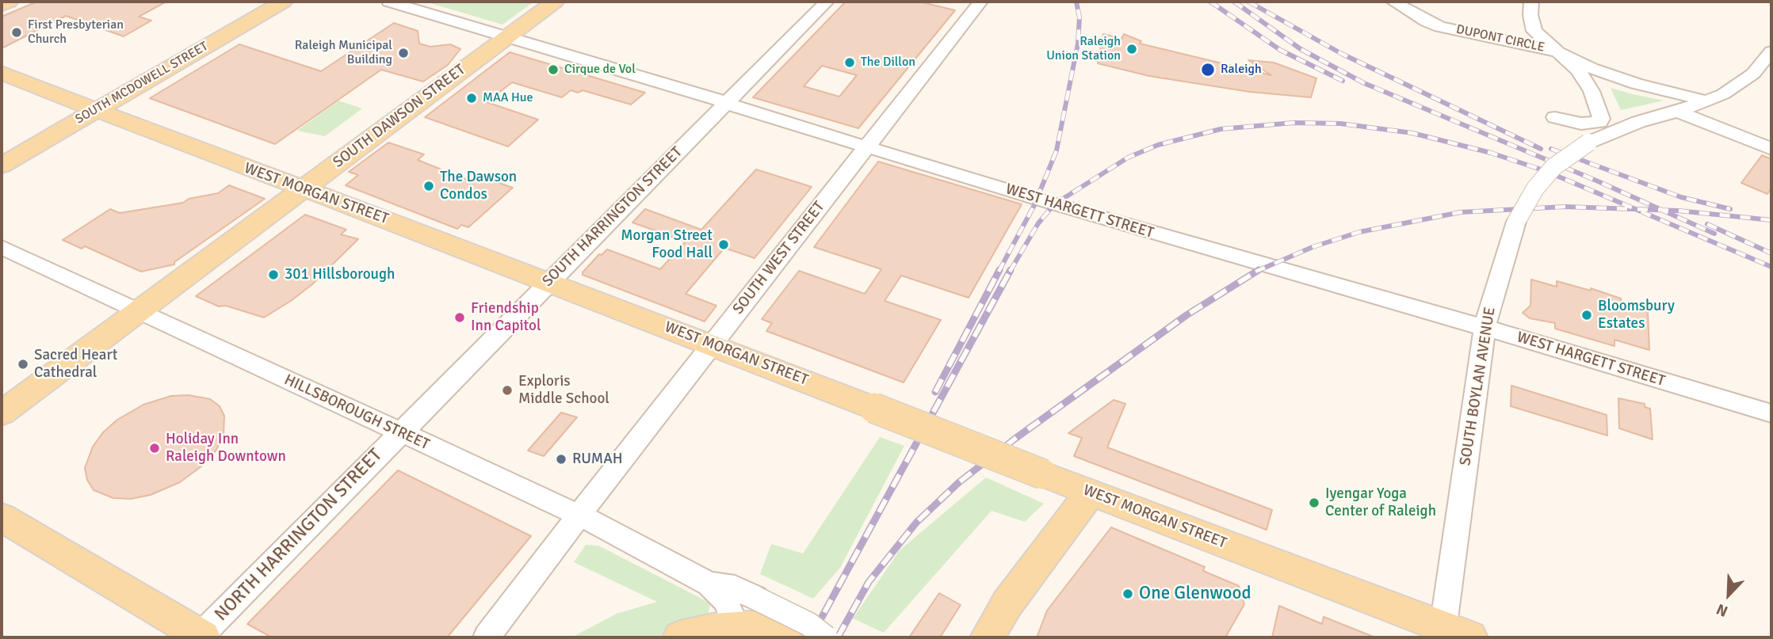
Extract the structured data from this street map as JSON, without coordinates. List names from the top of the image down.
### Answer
{
  "streets": {
    "main road": ["SOUTH MCDOWELL STREET", "SOUTH DAWSON STREET", "WEST MORGAN STREET"],
    "street": [
      "DUPONT CIRCLE",
      "WEST HARGETT STREET",
      "SOUTH HARRINGTON STREET",
      "SOUTH WEST STREET",
      "SOUTH BOYLAN AVENUE",
      "HILLSBOROUGH STREET",
      "NORTH HARRINGTON STREET"
    ]
  },
  "crossings": [
    ["DUPONT CIRCLE", "SOUTH BOYLAN AVENUE"],
    ["SOUTH MCDOWELL STREET", "WEST MORGAN STREET"],
    ["SOUTH DAWSON STREET", "WEST MORGAN STREET"],
    ["SOUTH DAWSON STREET", "WEST HARGETT STREET"],
    ["SOUTH DAWSON STREET", "HILLSBOROUGH STREET"],
    ["WEST MORGAN STREET", "SOUTH HARRINGTON STREET"],
    ["WEST MORGAN STREET", "SOUTH WEST STREET"],
    ["WEST MORGAN STREET", "SOUTH BOYLAN AVENUE"],
    ["WEST HARGETT STREET", "SOUTH HARRINGTON STREET"],
    ["WEST HARGETT STREET", "SOUTH WEST STREET"],
    ["WEST HARGETT STREET", "SOUTH BOYLAN AVENUE"],
    ["SOUTH HARRINGTON STREET", "HILLSBOROUGH STREET"],
    ["SOUTH HARRINGTON STREET", "NORTH HARRINGTON STREET"],
    ["SOUTH WEST STREET", "HILLSBOROUGH STREET"],
    ["HILLSBOROUGH STREET", "NORTH HARRINGTON STREET"]
  ],
  "places": [
    "First Presbyterian Church",
    "Raleigh Union Station",
    "Raleigh Municipal Building",
    "The Dillon",
    "Cirque de Vol",
    "Raleigh",
    "MAA Hue",
    "The Dawson Condos",
    "Morgan Street Food Hall",
    "301 Hillsborough",
    "Bloomsbury Estates",
    "Friendship Inn Capitol",
    "Sacred Heart Cathedral",
    "Exploris Middle School",
    "Holiday Inn Raleigh Downtown",
    "RUMAH",
    "Iyengar Yoga Center of Raleigh",
    "One Glenwood"
  ],
  "north": "bottom left"
}
